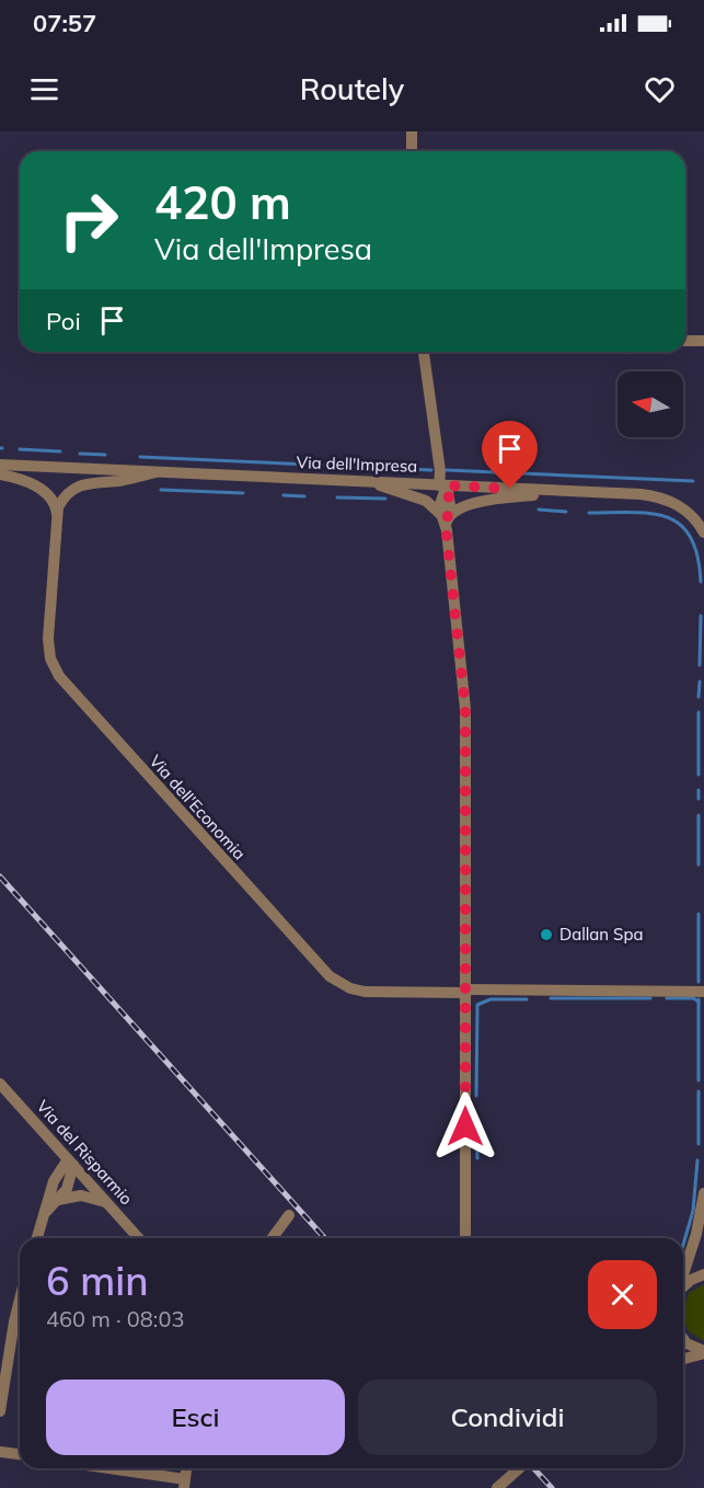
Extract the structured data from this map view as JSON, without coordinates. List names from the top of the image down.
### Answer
{
  "streets": {
    "street": ["Via dell'Impresa", "Via dell'Economia", "Via del Risparmio"]
  },
  "places": ["Dallan Spa"],
  "north": "left",
  "page": {
    "status": "07:57",
    "header": "Routely",
    "turn": ["420 m", "Via dell'Impresa"],
    "then": "Poi",
    "heading": ["6 min", "460 m · 08:03"],
    "buttons": ["Esci", "Condividi"]
  }
}
